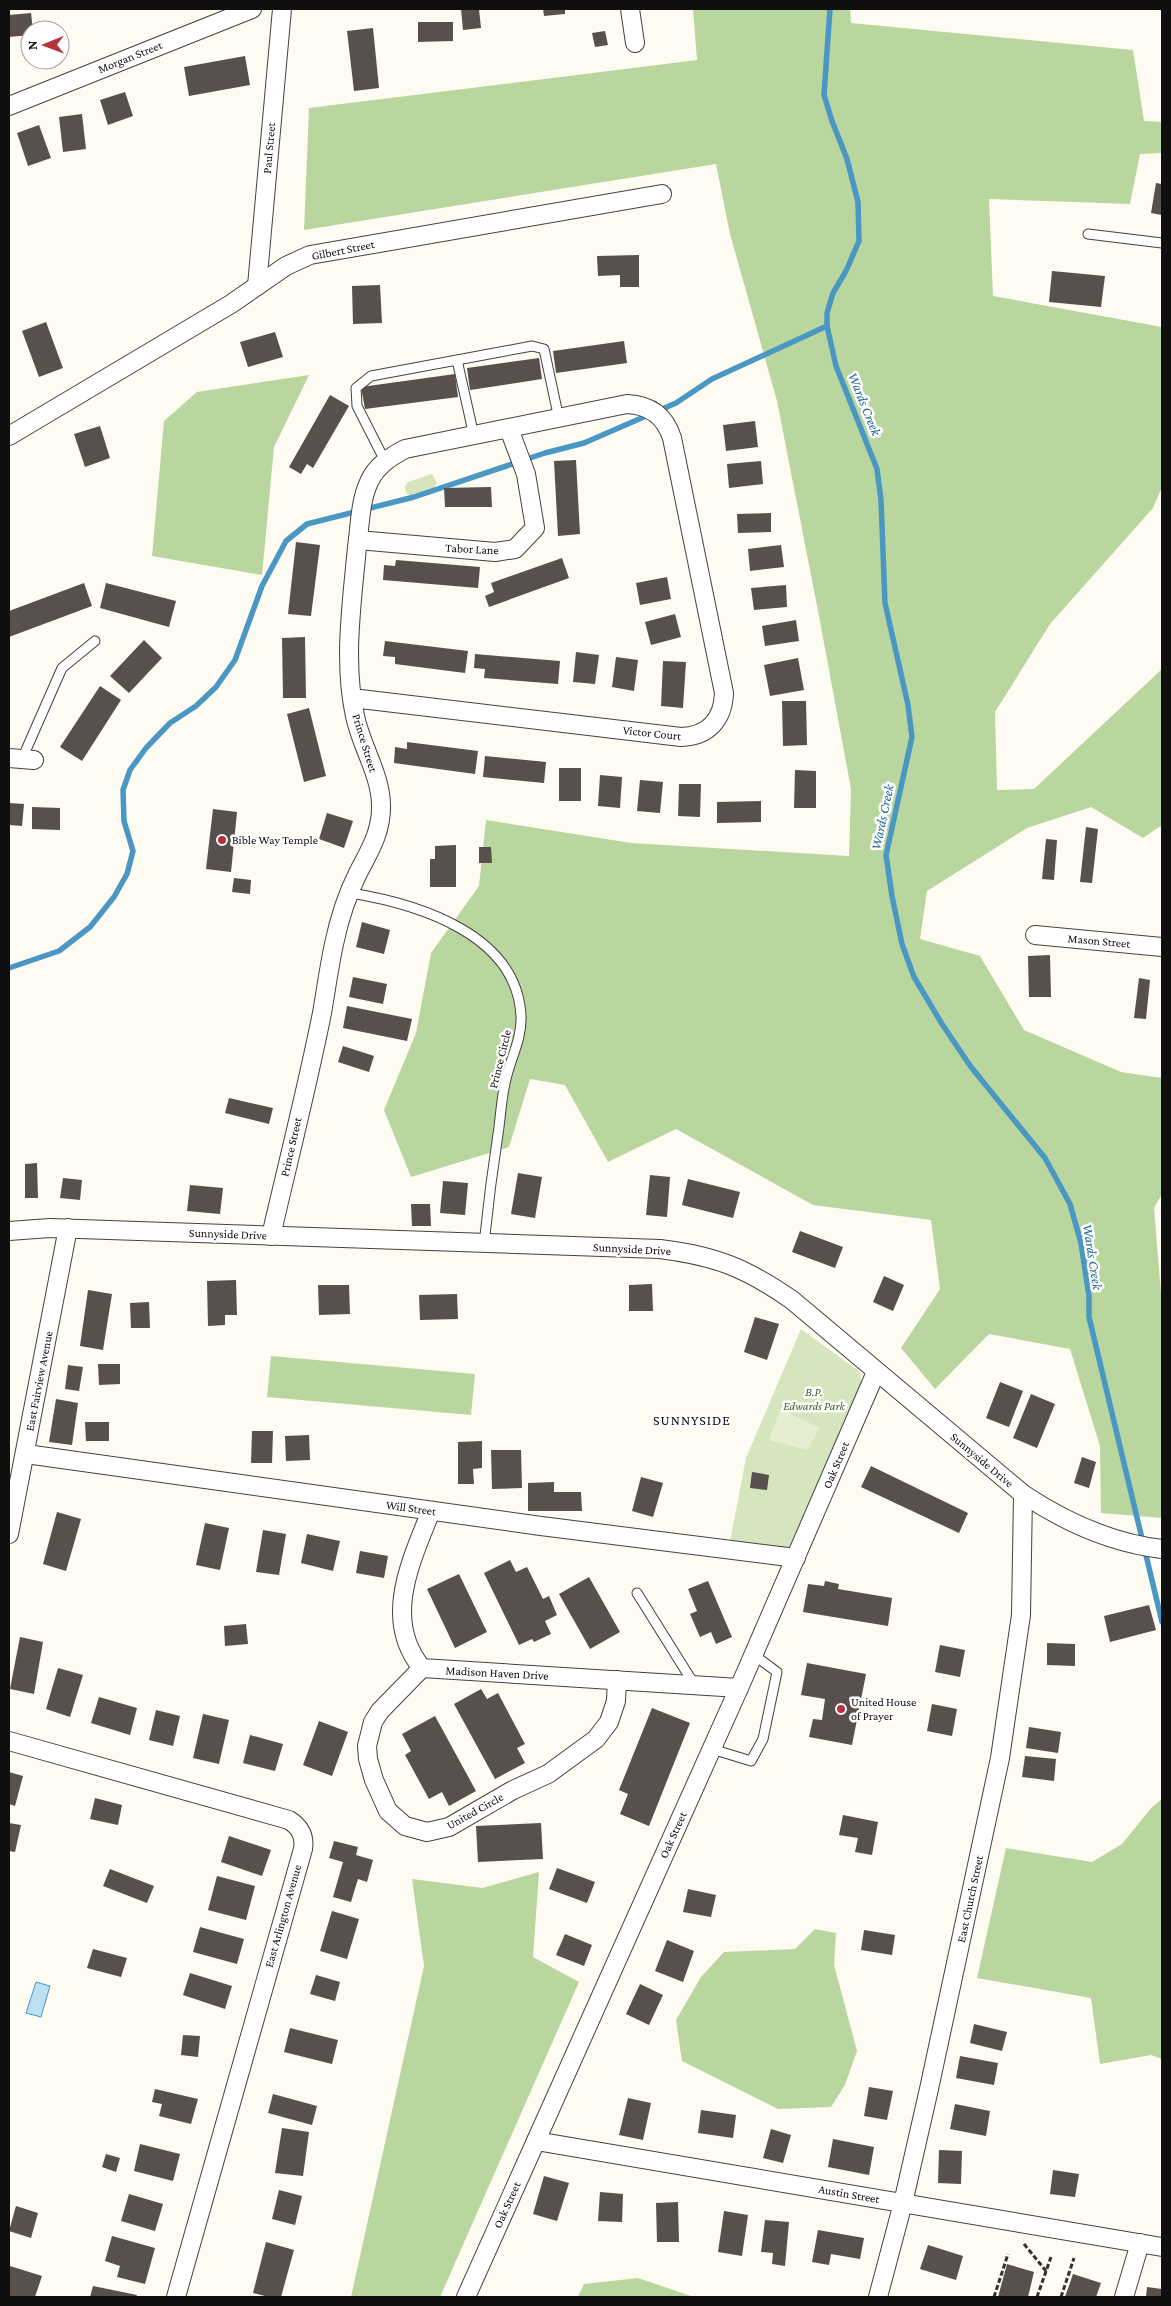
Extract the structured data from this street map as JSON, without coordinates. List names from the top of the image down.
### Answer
{
  "streets": {
    "street": [
      "Morgan Street",
      "Paul Street",
      "Gilbert Street",
      "Tabor Lane",
      "Victor Court",
      "Prince Street",
      "Mason Street",
      "Sunnyside Drive",
      "East Fairview Avenue",
      "Oak Street",
      "Will Street",
      "Madison Haven Drive",
      "United Circle",
      "East Church Street",
      "East Arlington Avenue",
      "Austin Street"
    ],
    "lane": ["Prince Circle"]
  },
  "crossings": [
    ["Paul Street", "Gilbert Street"],
    ["Tabor Lane", "Prince Street"],
    ["Victor Court", "Prince Street"],
    ["Prince Street", "Prince Circle"],
    ["Prince Street", "Sunnyside Drive"],
    ["Prince Circle", "Sunnyside Drive"],
    ["Sunnyside Drive", "East Fairview Avenue"],
    ["Sunnyside Drive", "Oak Street"],
    ["Sunnyside Drive", "East Church Street"],
    ["East Fairview Avenue", "Will Street"],
    ["Oak Street", "Will Street"],
    ["Oak Street", "Madison Haven Drive"],
    ["Oak Street", "Austin Street"],
    ["Madison Haven Drive", "United Circle"],
    ["East Church Street", "Austin Street"]
  ],
  "districts": ["SUNNYSIDE"],
  "water": ["Wards Creek"],
  "parks": ["B.P. Edwards Park"],
  "places": ["Bible Way Temple", "United House of Prayer"],
  "north": "left"
}
